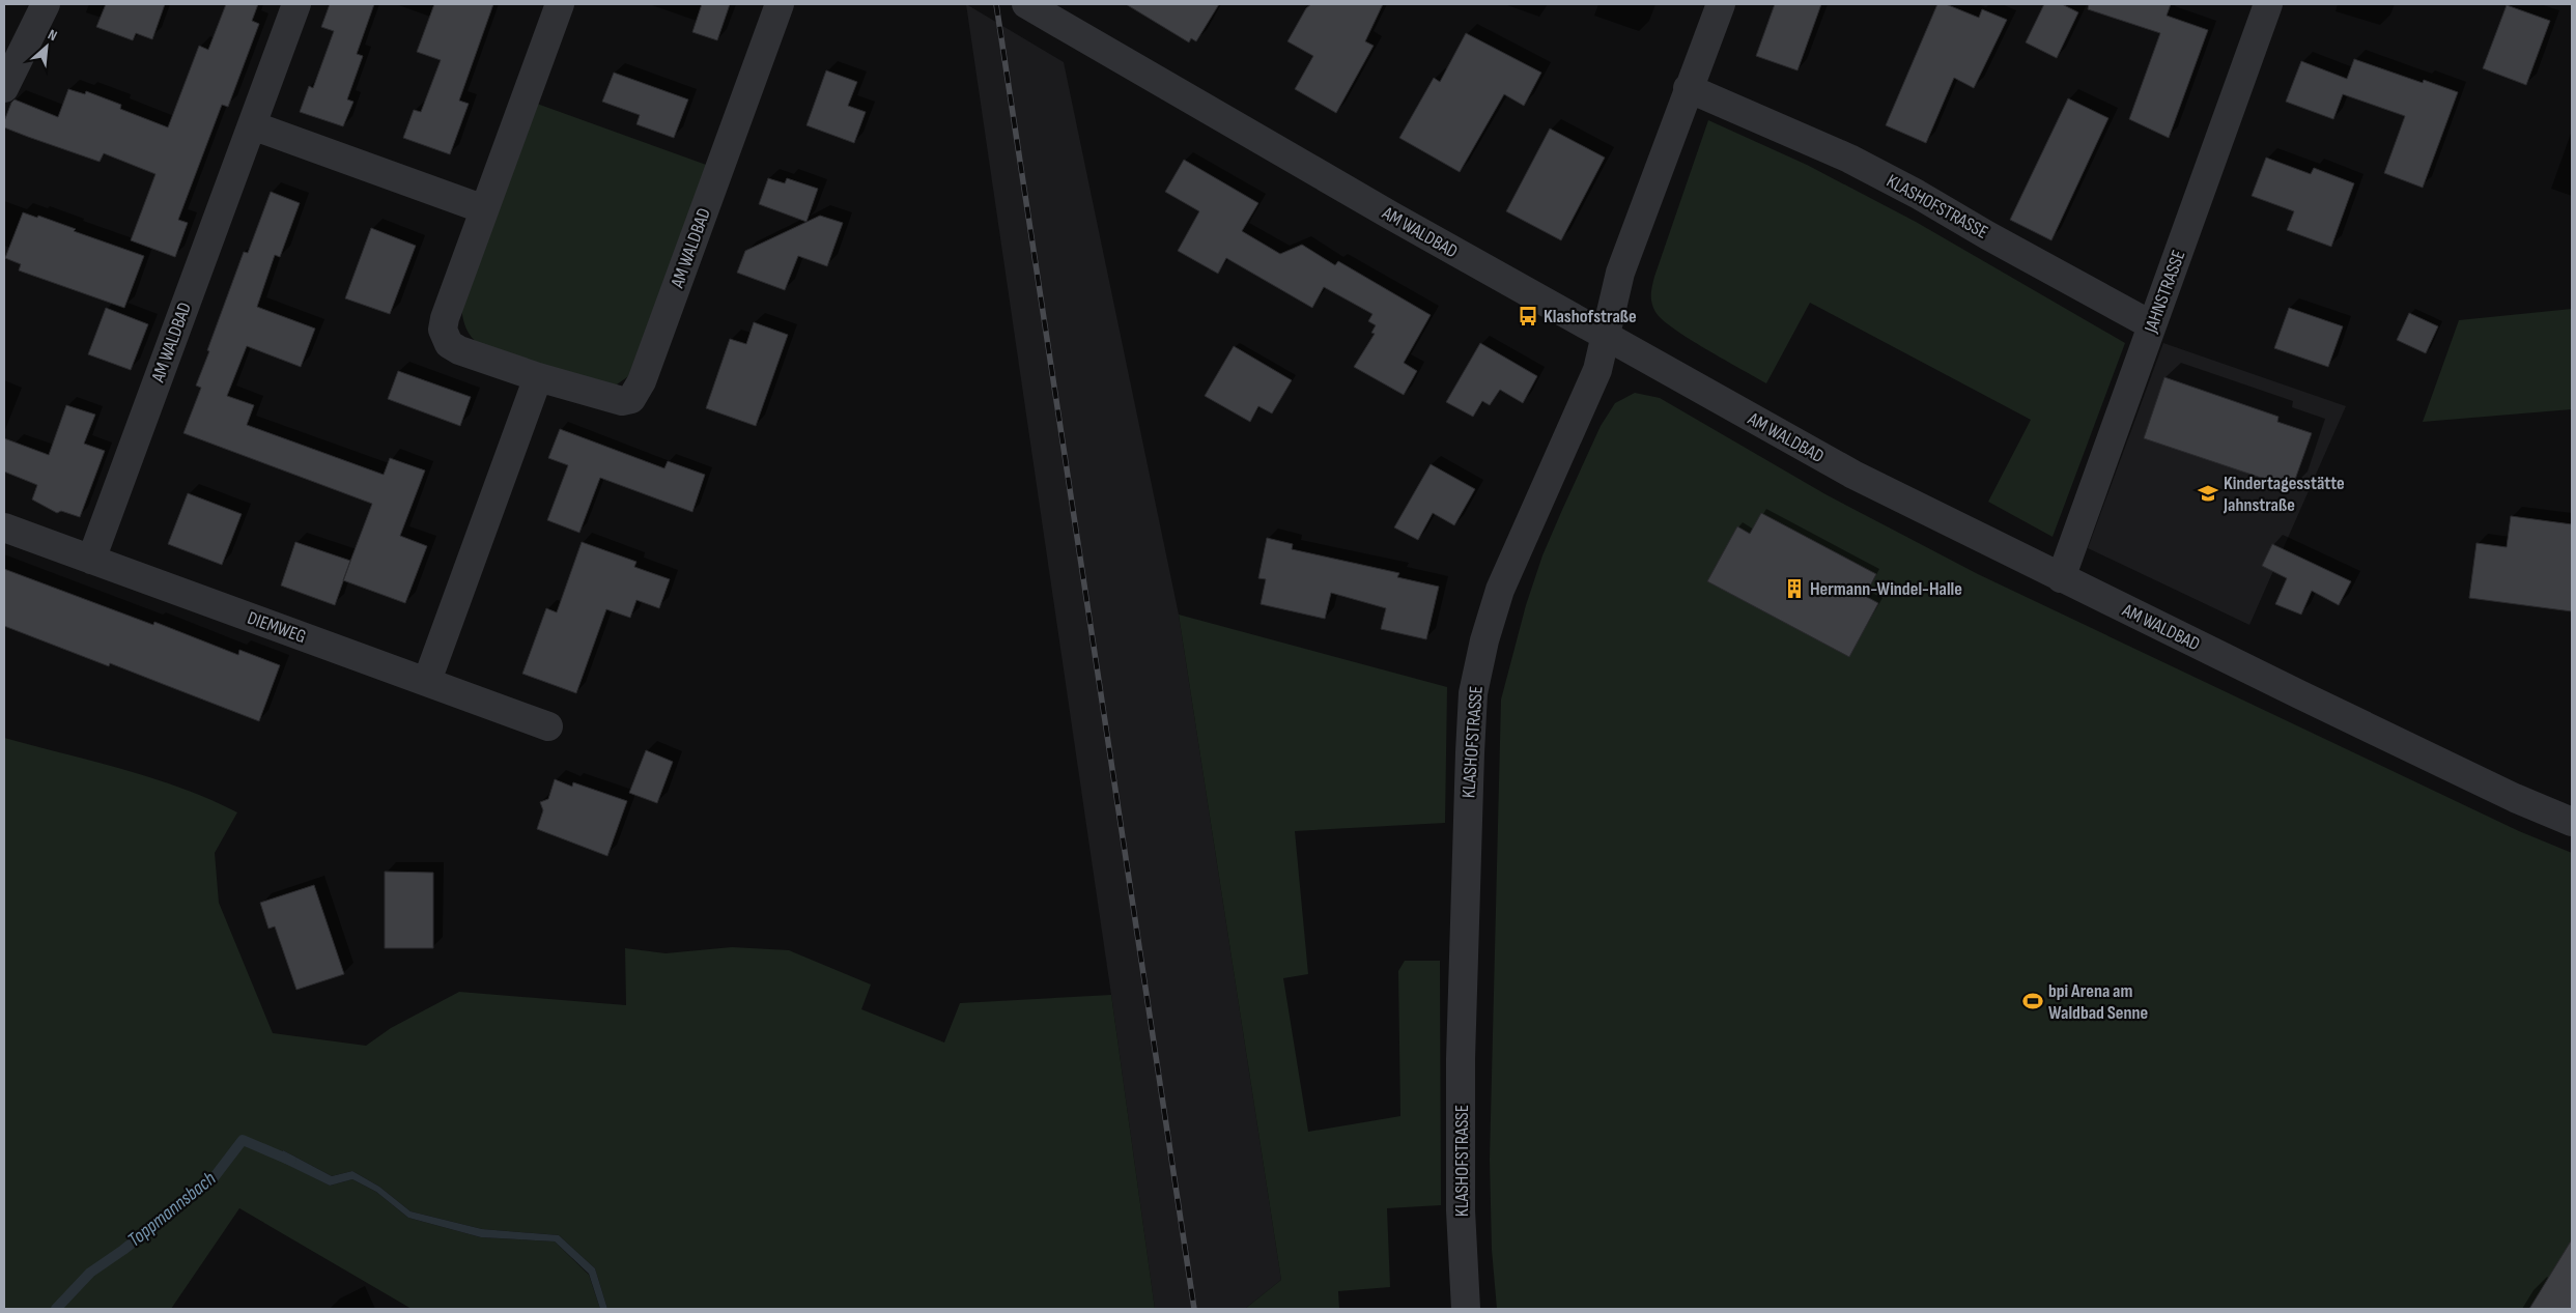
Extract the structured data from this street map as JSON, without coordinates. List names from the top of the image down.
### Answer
{
  "streets": {
    "street": [
      "KLASHOFSTRASSE",
      "AM WALDBAD",
      "JAHNSTRASSE",
      "DIEMWEG"
    ]
  },
  "crossings": [
    ["KLASHOFSTRASSE", "AM WALDBAD"],
    ["KLASHOFSTRASSE", "JAHNSTRASSE"],
    ["AM WALDBAD", "JAHNSTRASSE"],
    ["AM WALDBAD", "DIEMWEG"]
  ],
  "water": ["Toppmannsbach"],
  "places": {
    "bus stop": ["Klashofstraße"],
    "school or university": ["Kindertagesstätte Jahnstraße"],
    "building": ["Hermann-Windel-Halle"],
    "sports": ["bpi Arena am Waldbad Senne"]
  },
  "north": "top right"
}
